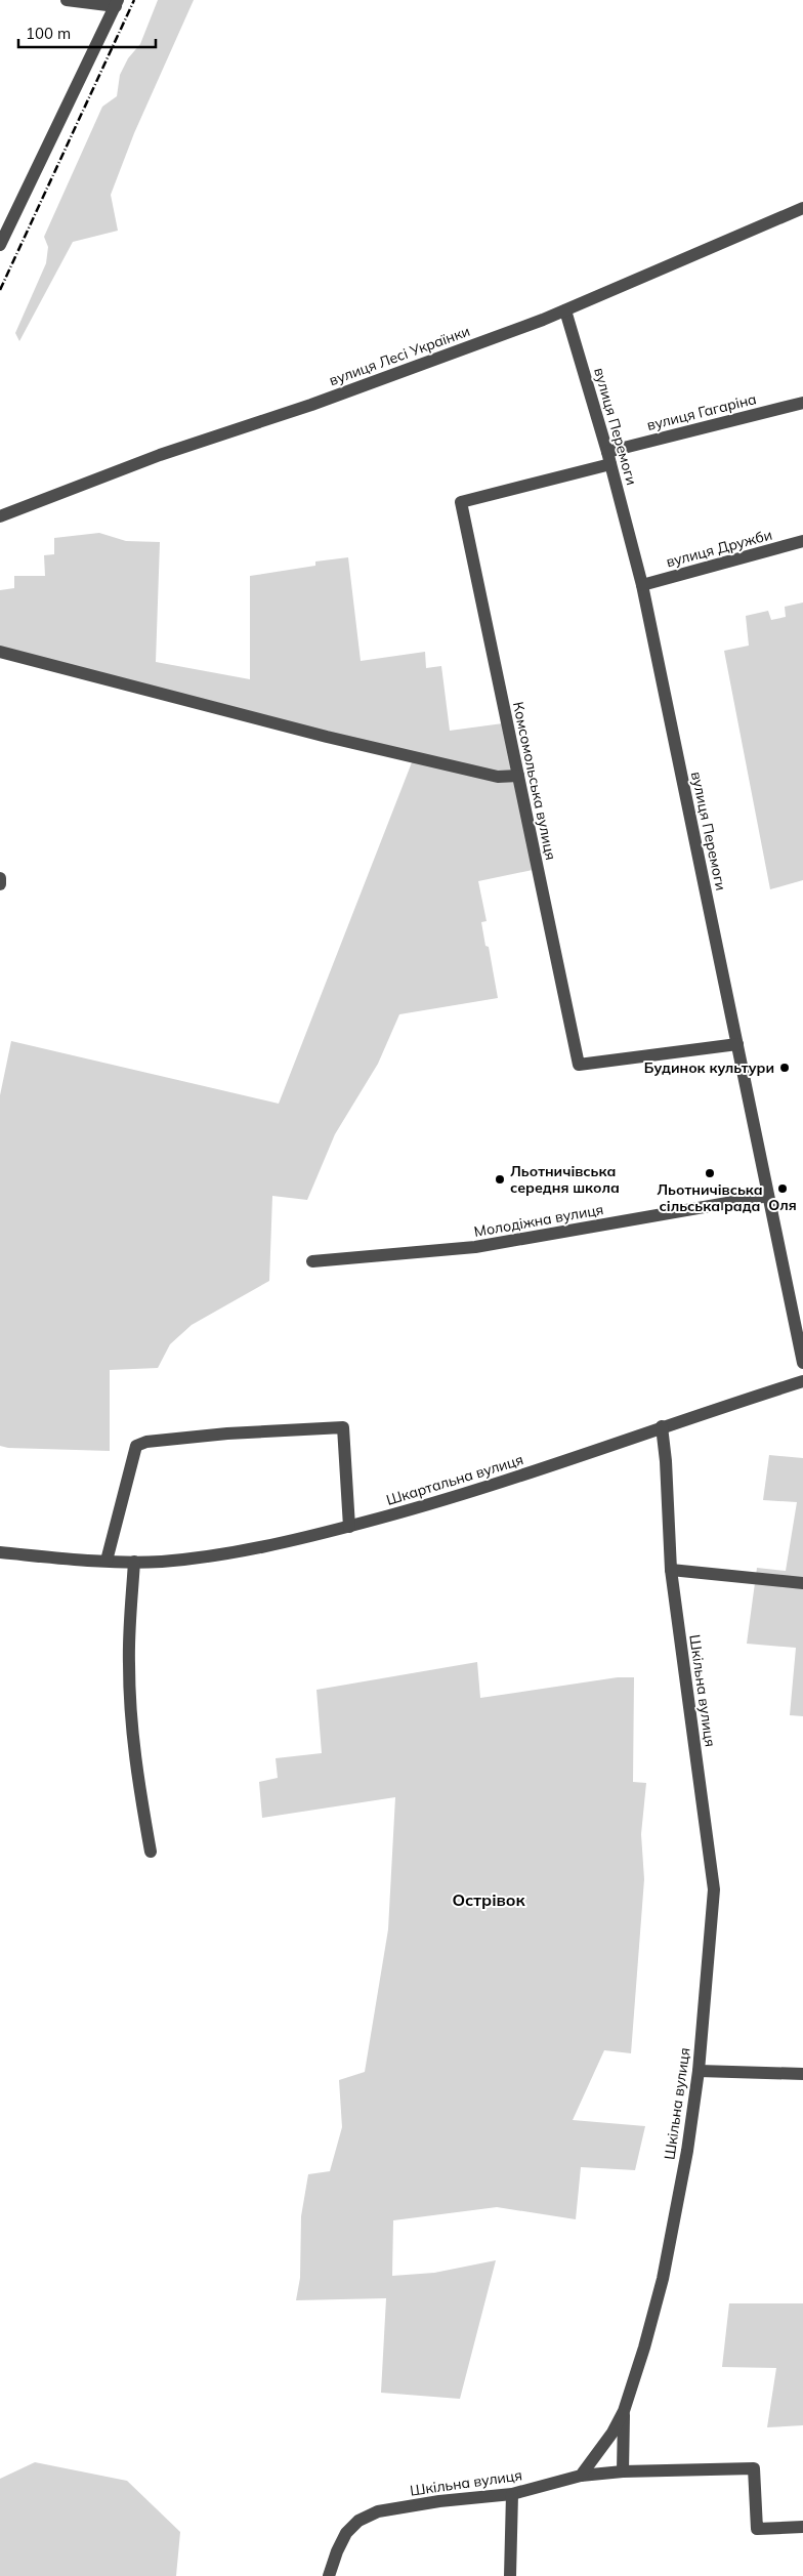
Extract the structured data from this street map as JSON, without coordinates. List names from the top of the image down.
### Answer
{
  "streets": {
    "street": [
      "вулиця Лесі Українки",
      "вулиця Гагаріна",
      "вулиця Перемоги",
      "вулиця Дружби",
      "Комсомольська вулиця",
      "Молодіжна вулиця",
      "Шкартальна вулиця",
      "Шкільна вулиця"
    ]
  },
  "crossings": [
    ["вулиця Лесі Українки", "вулиця Перемоги"],
    ["вулиця Гагаріна", "вулиця Перемоги"],
    ["вулиця Гагаріна", "Комсомольська вулиця"],
    ["вулиця Перемоги", "вулиця Дружби"],
    ["вулиця Перемоги", "Комсомольська вулиця"],
    ["вулиця Перемоги", "Молодіжна вулиця"],
    ["Шкартальна вулиця", "Шкільна вулиця"]
  ],
  "districts": ["Острівок"],
  "places": [
    "Будинок культури",
    "Льотничівська сільська рада",
    "Льотничівська середня школа",
    "Оля"
  ],
  "scale_bar": "100 m"
}
